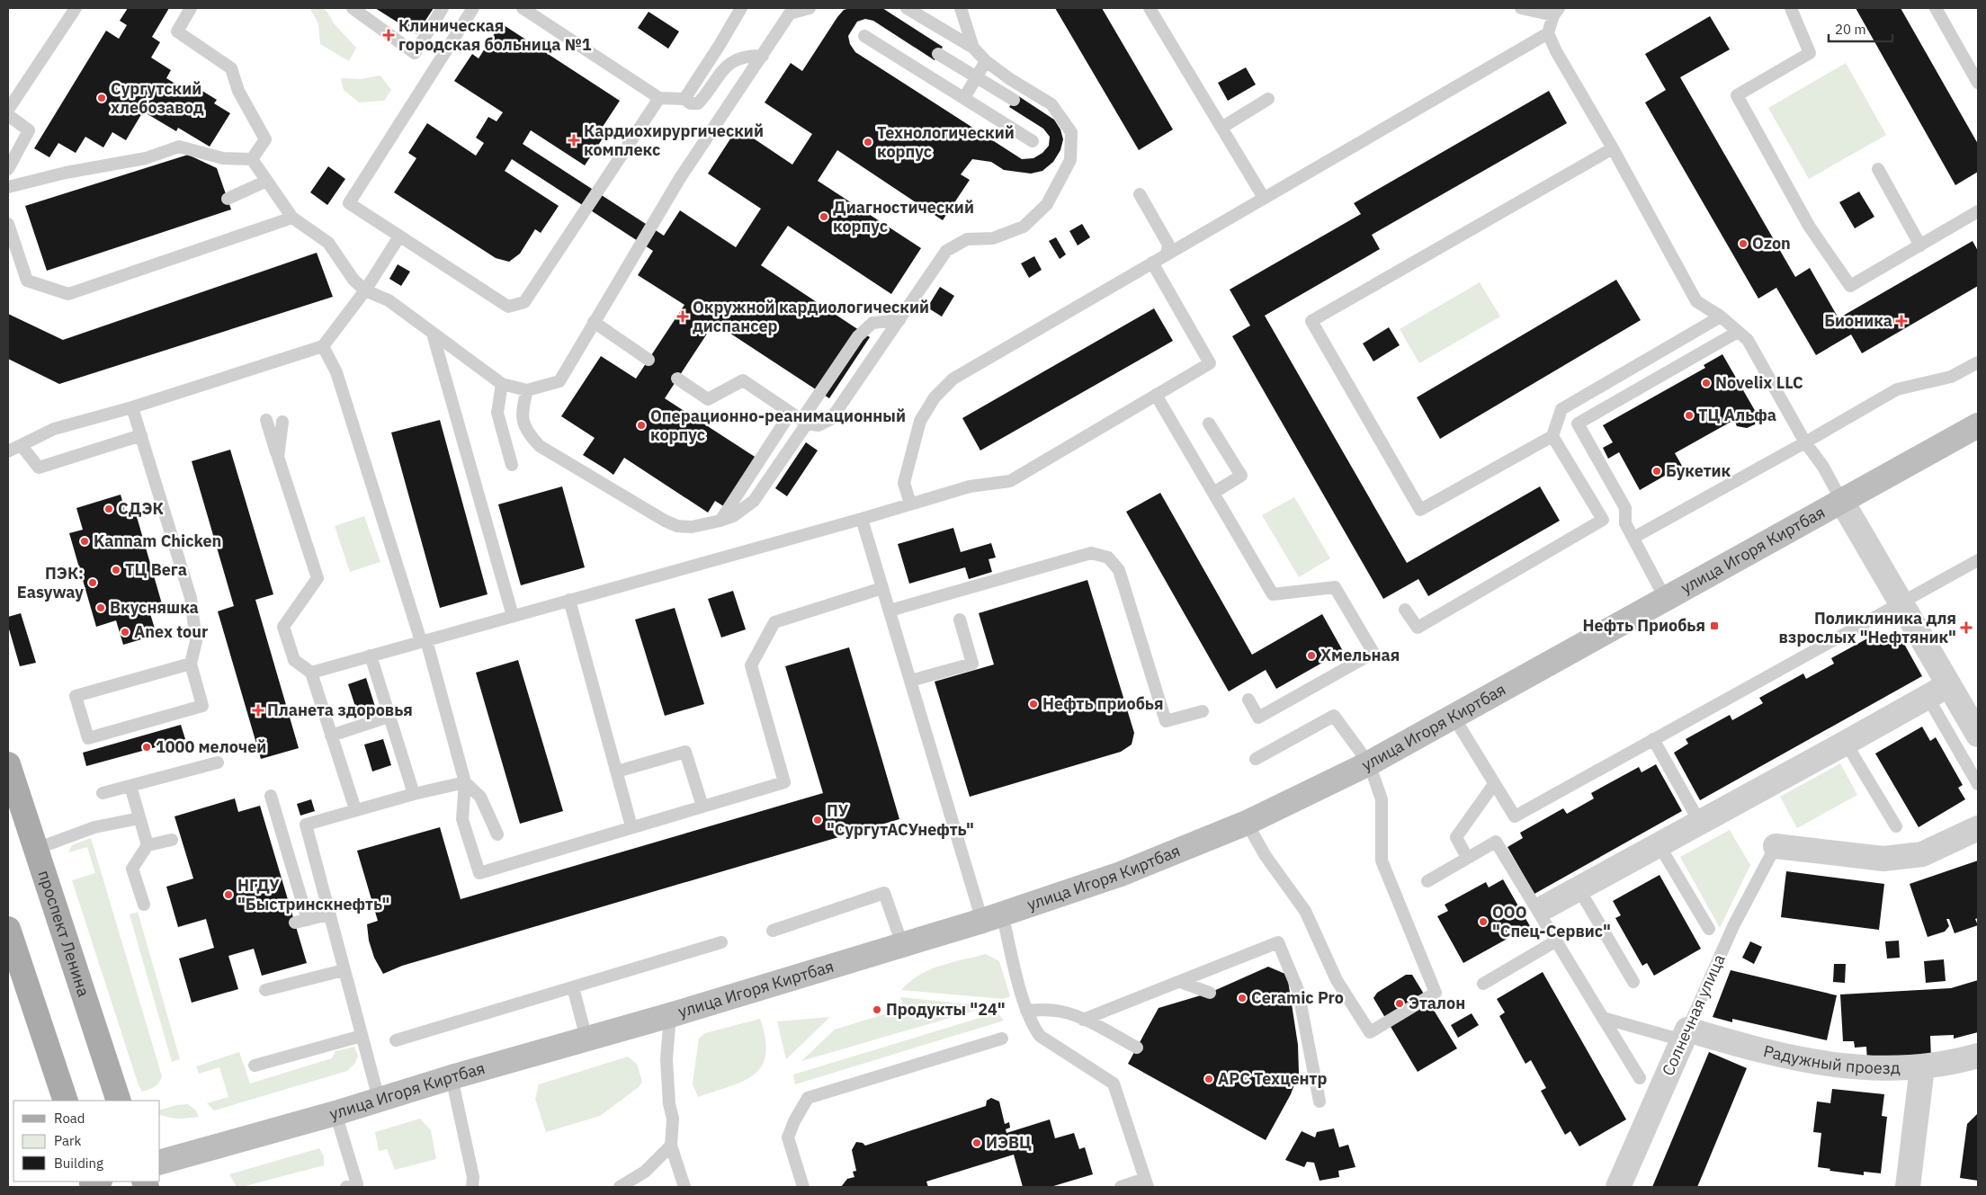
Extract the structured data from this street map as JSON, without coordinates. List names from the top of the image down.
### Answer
{
  "streets": {
    "main road": ["улица Игоря Киртбая", "проспект Ленина"],
    "street": ["Солнечная улица", "Радужный проезд"]
  },
  "crossings": [
    ["Солнечная улица", "Радужный проезд"]
  ],
  "places": {
    "health": [
      "Клиническая городская больница №1",
      "Кардиохирургический комплекс",
      "Окружной кардиологический диспансер",
      "Бионика",
      "Поликлиника для взрослых \"Нефтяник\"",
      "Планета здоровья"
    ],
    "other": [
      "Сургутский хлебозавод",
      "Технологический корпус",
      "Диагностический корпус",
      "Ozon",
      "Novelix LLC",
      "ТЦ Альфа",
      "Операционно-реанимационный корпус",
      "Букетик",
      "СДЭК",
      "Kannam Chicken",
      "ТЦ Вега",
      "ПЭК: Easyway",
      "Вкусняшка",
      "Anex tour",
      "Хмельная",
      "Нефть приобья",
      "1000 мелочей",
      "ПУ \"СургутАСУнефть\"",
      "НГДУ \"Быстринскнефть\"",
      "ООО \"Спец-Сервис\"",
      "Ceramic Pro",
      "Эталон",
      "Продукты \"24\"",
      "АРС Техцентр",
      "ИЭВЦ"
    ],
    "transit": ["Нефть Приобья"]
  },
  "legend": ["Road", "Park", "Building"],
  "scale_bar": "20 m"
}
